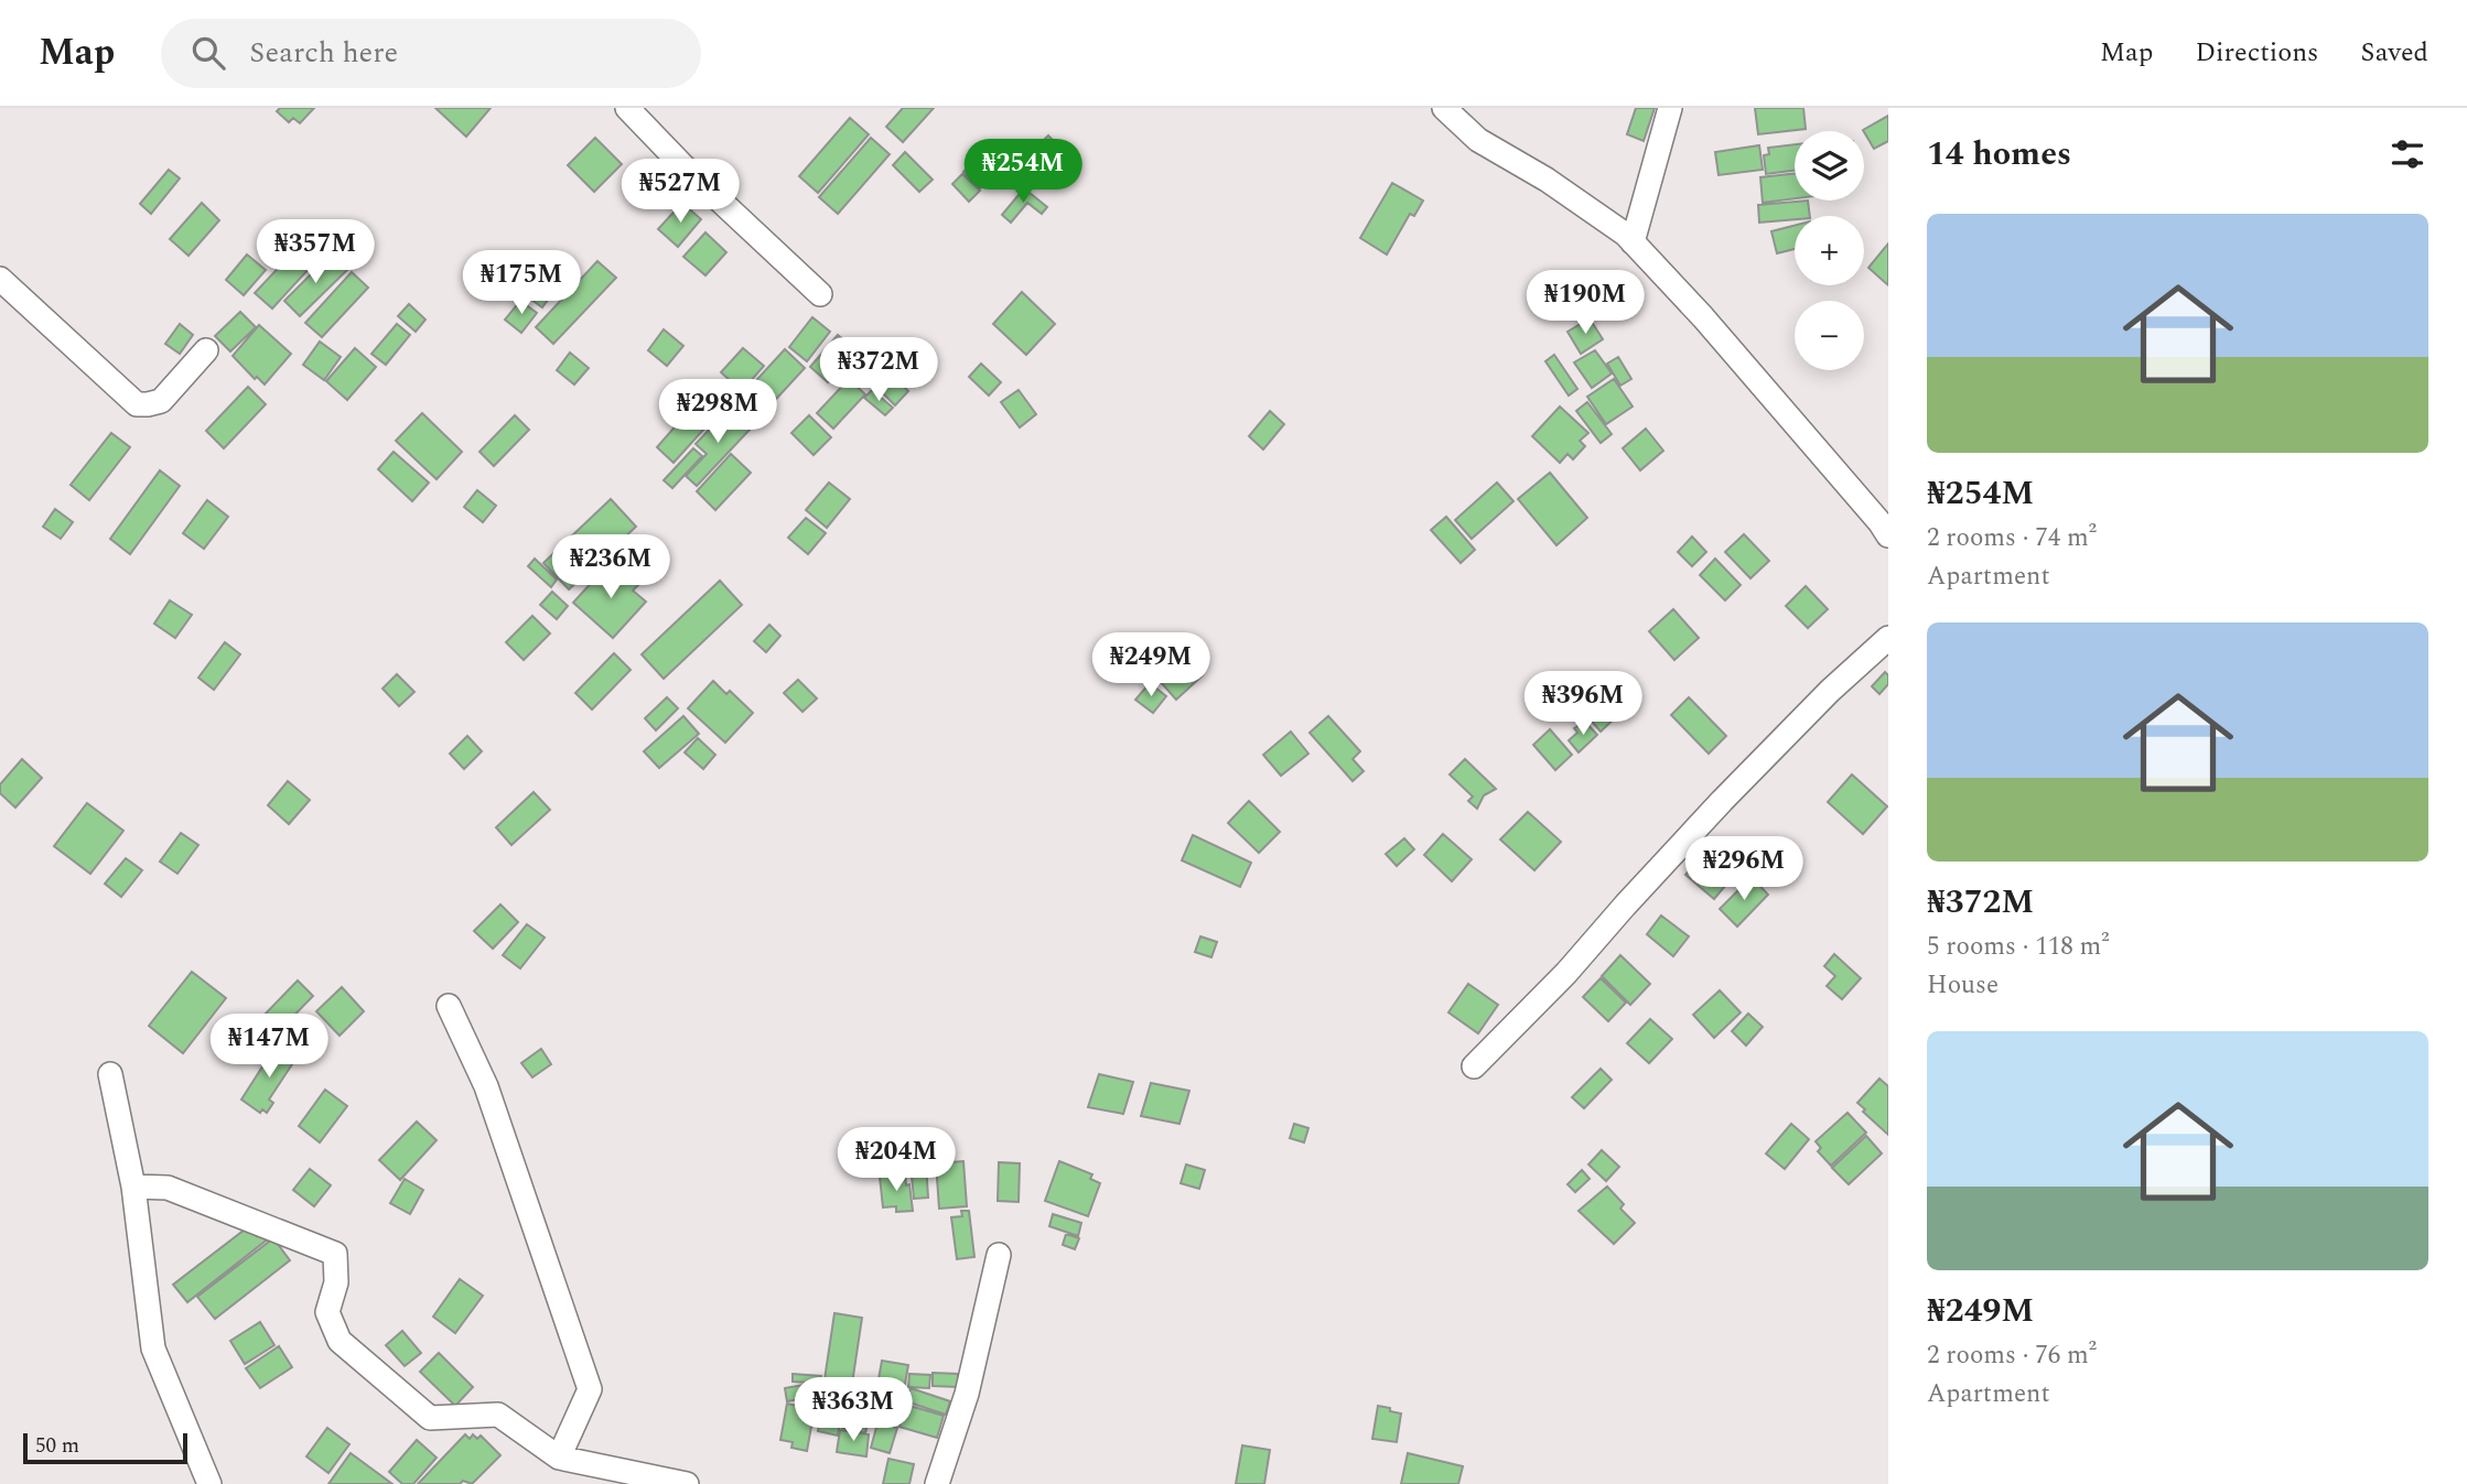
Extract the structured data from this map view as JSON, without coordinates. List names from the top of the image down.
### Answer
{
  "scale_bar": "50 m",
  "page": {
    "header": "Map",
    "search": "Search here",
    "nav": ["Map", "Directions", "Saved"],
    "heading": "14 homes",
    "map_buttons": ["+", "−"],
    "price": [
      "₦254M",
      "₦527M",
      "₦357M",
      "₦175M",
      "₦190M",
      "₦372M",
      "₦298M",
      "₦236M",
      "₦249M",
      "₦396M",
      "₦296M",
      "₦147M",
      "₦204M",
      "₦363M"
    ],
    "list": [
      {
        "name": "₦254M",
        "note": "2 rooms · 74 m² · Apartment"
      },
      {
        "name": "₦372M",
        "note": "5 rooms · 118 m² · House"
      },
      {
        "name": "₦249M",
        "note": "2 rooms · 76 m² · Apartment"
      }
    ],
    "scale": "50 m"
  }
}
